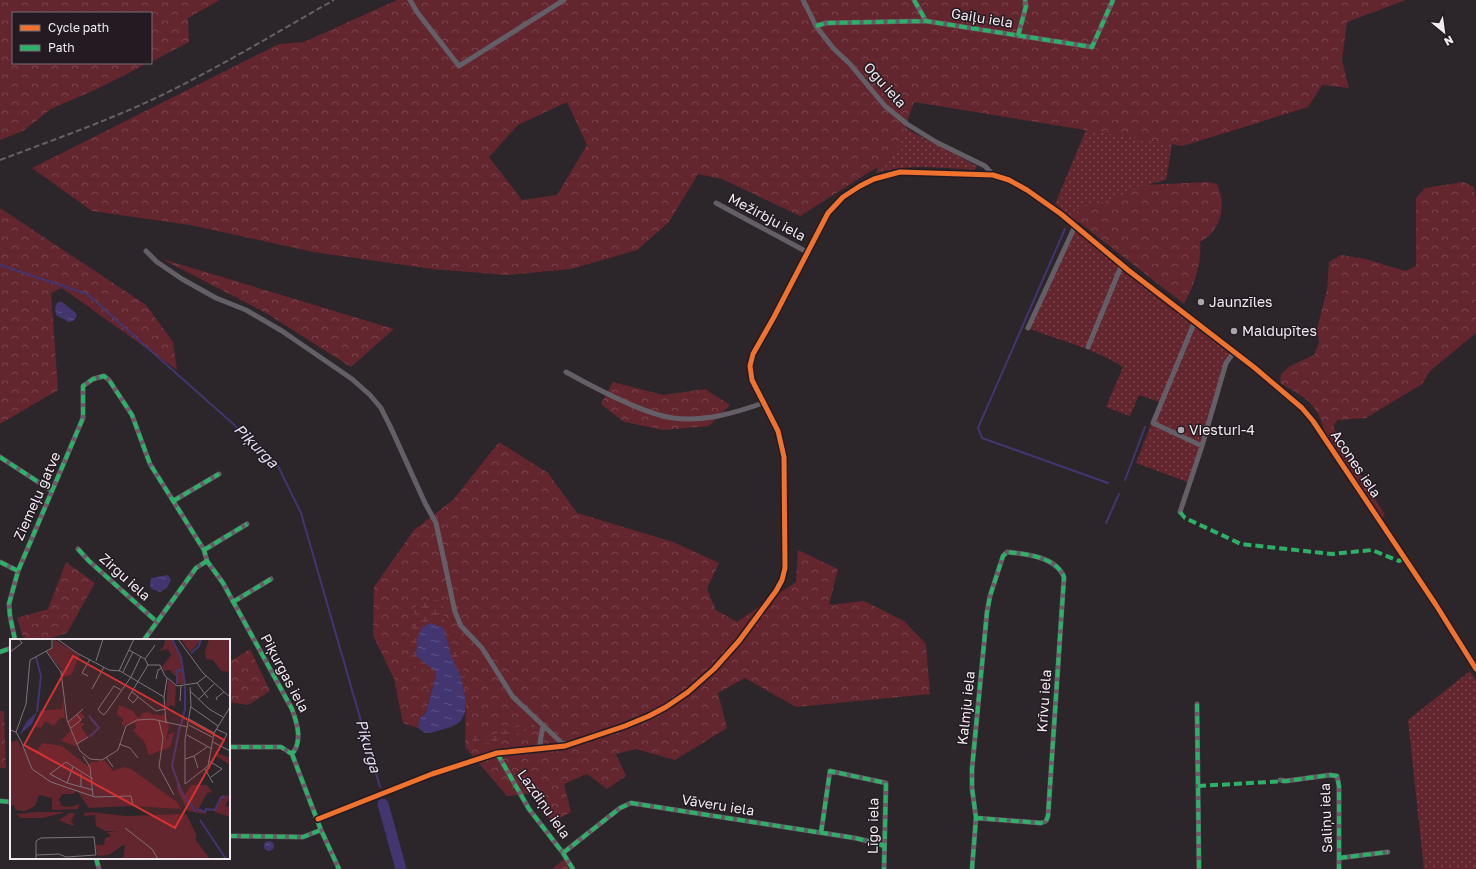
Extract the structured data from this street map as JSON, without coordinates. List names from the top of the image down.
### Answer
{
  "streets": {
    "street": [
      "Gaiļu iela",
      "Ogu iela",
      "Mežirbju iela",
      "Acones iela",
      "Ziemeļu gatve",
      "Zirgu iela",
      "Piķurgas iela",
      "Krīvu iela",
      "Kalmju iela",
      "Lazdiņu iela",
      "Vāveru iela",
      "Saliņu iela",
      "Līgo iela"
    ]
  },
  "crossings": [
    ["Gaiļu iela", "Ogu iela"],
    ["Ogu iela", "Acones iela"],
    ["Ziemeļu gatve", "Piķurgas iela"],
    ["Zirgu iela", "Piķurgas iela"],
    ["Krīvu iela", "Kalmju iela"],
    ["Lazdiņu iela", "Vāveru iela"],
    ["Vāveru iela", "Līgo iela"]
  ],
  "water": ["Piķurga"],
  "places": ["Jaunzīles", "Maldupītes", "Viesturi-4"],
  "legend": ["Cycle path", "Path"],
  "north": "bottom right"
}
